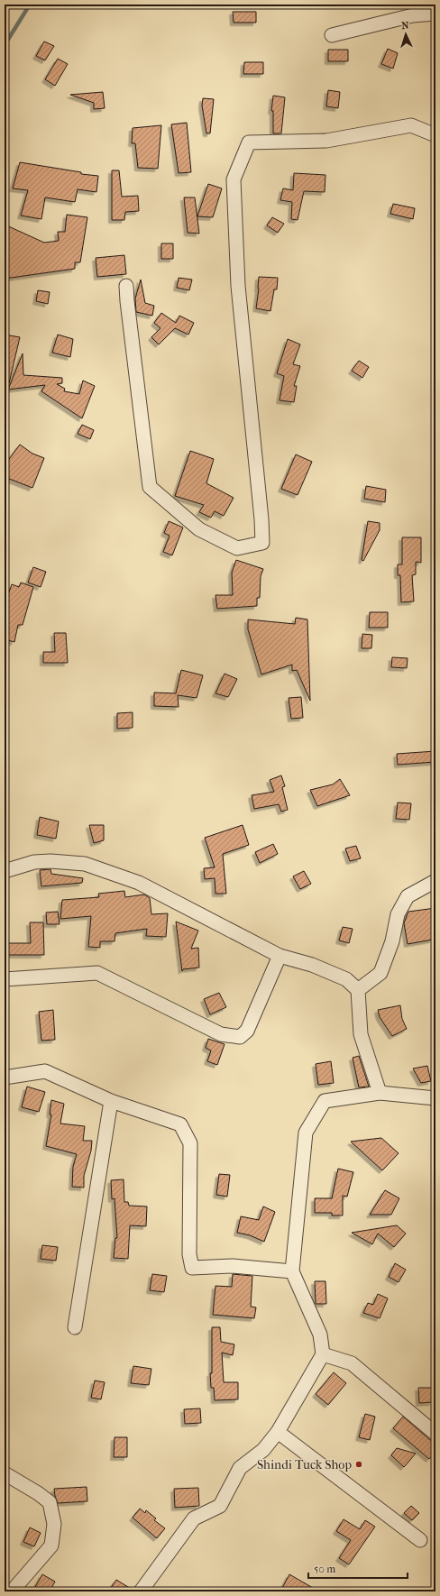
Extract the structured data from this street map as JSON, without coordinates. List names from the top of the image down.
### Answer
{
  "places": ["Shindi Tuck Shop"],
  "scale_bar": "50 m",
  "north": "top"
}
